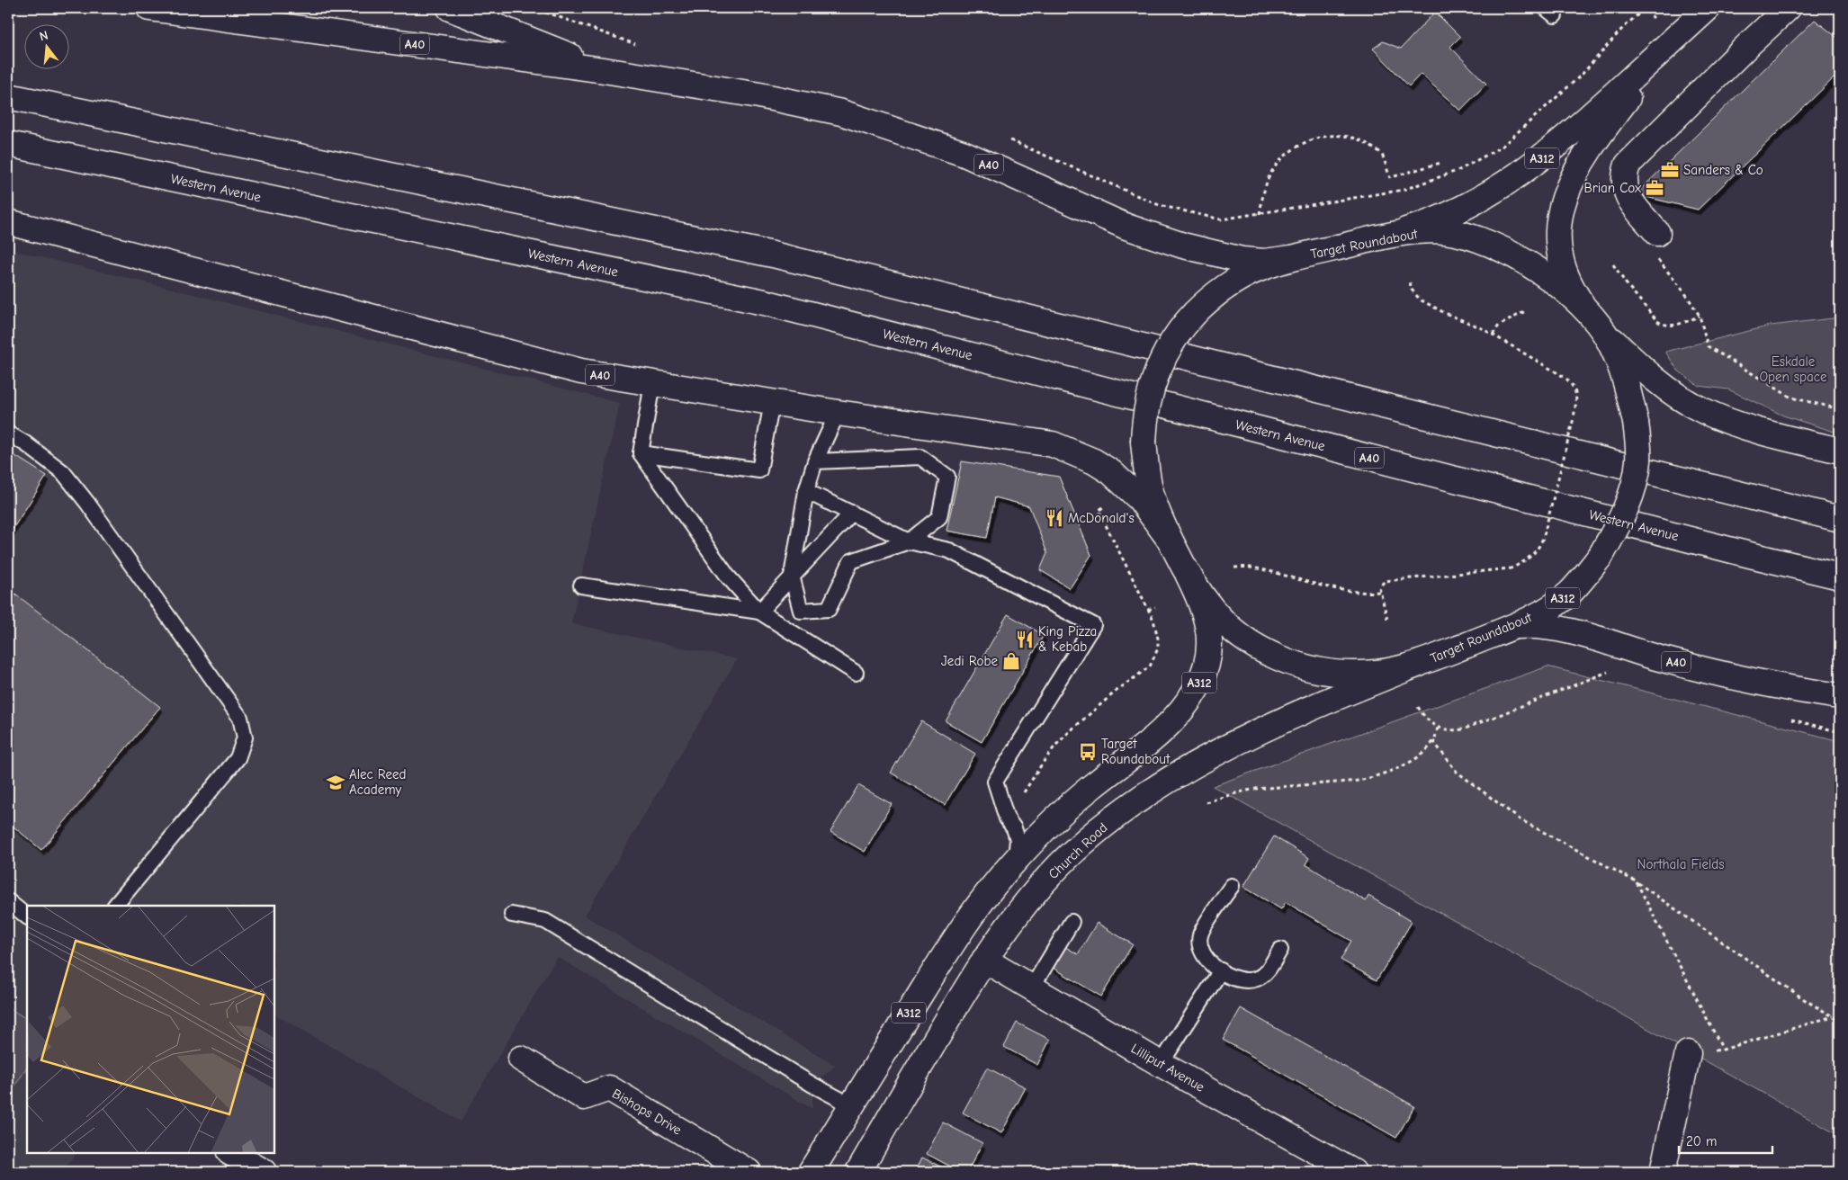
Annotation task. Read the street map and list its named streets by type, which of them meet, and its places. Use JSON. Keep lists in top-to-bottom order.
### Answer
{
  "streets": {
    "main road": [
      "A40",
      "A312",
      "Western Avenue",
      "Target Roundabout",
      "Church Road",
      "Lilliput Avenue",
      "Bishops Drive"
    ]
  },
  "crossings": [
    ["A40", "Target Roundabout"],
    ["A312", "Target Roundabout"],
    ["Target Roundabout", "Church Road"],
    ["Church Road", "Lilliput Avenue"]
  ],
  "parks": ["Eskdale Open space", "Northala Fields"],
  "places": {
    "office": ["Sanders & Co", "Brian Cox"],
    "restaurant": ["McDonald's", "King Pizza & Kebab"],
    "shop": ["Jedi Robe"],
    "bus stop": ["Target Roundabout"],
    "school or university": ["Alec Reed Academy"]
  },
  "scale_bar": "20 m",
  "north": "top"
}
